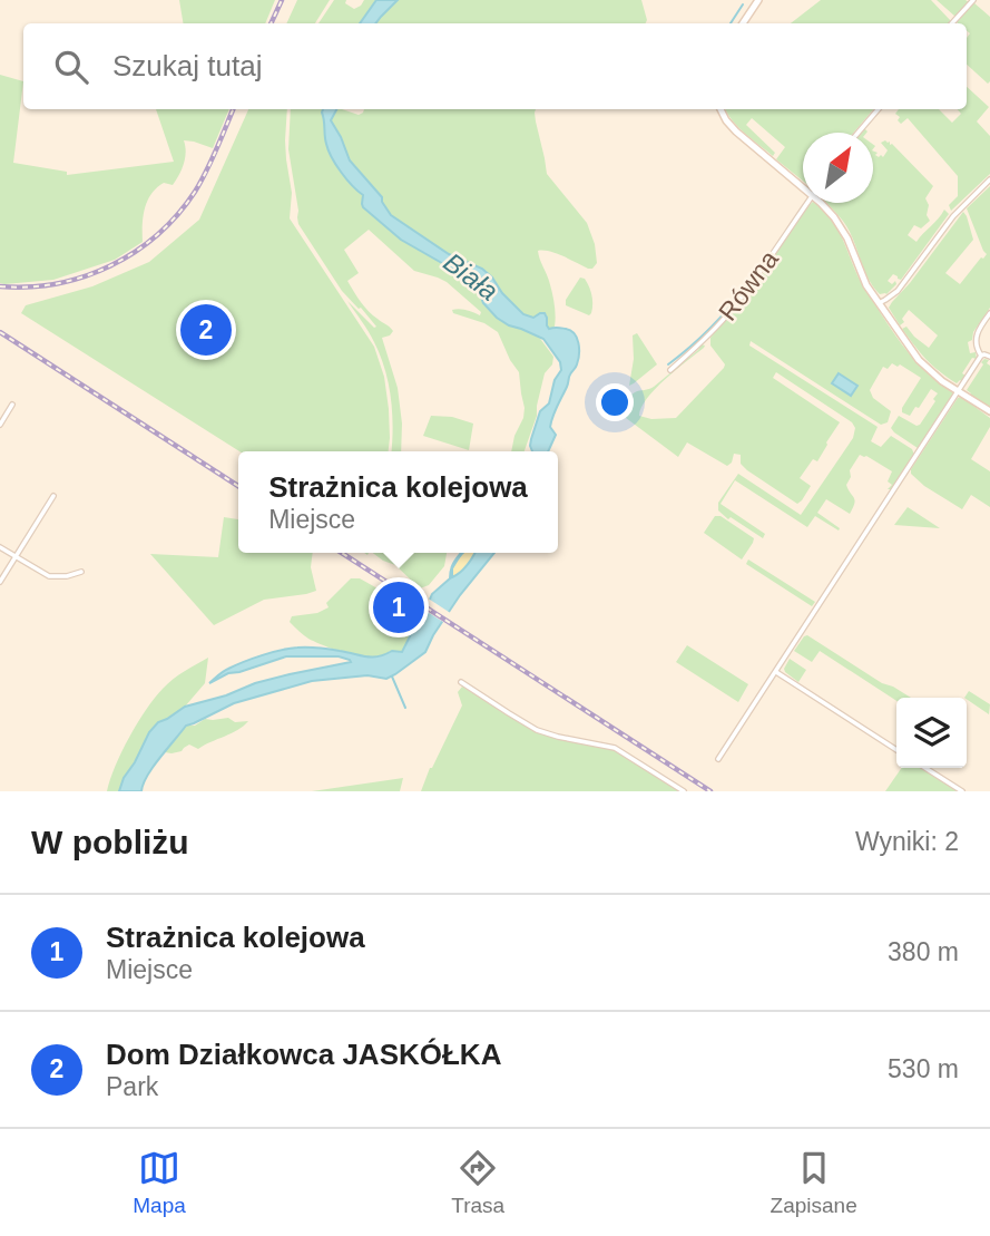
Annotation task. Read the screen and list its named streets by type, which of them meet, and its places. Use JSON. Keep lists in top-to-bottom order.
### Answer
{
  "streets": {
    "street": ["Równa"]
  },
  "water": ["Biała"],
  "north": "top right",
  "page": {
    "search": "Szukaj tutaj",
    "pins": ["2", "1"],
    "popup": ["Strażnica kolejowa", "Miejsce"],
    "heading": ["W pobliżu", "Wyniki: 2"],
    "list": [
      {
        "mark": "1",
        "name": "Strażnica kolejowa",
        "note": "Miejsce",
        "value": "380 m"
      },
      {
        "mark": "2",
        "name": "Dom Działkowca JASKÓŁKA",
        "note": "Park",
        "value": "530 m"
      }
    ],
    "nav": ["Mapa", "Trasa", "Zapisane"]
  }
}
